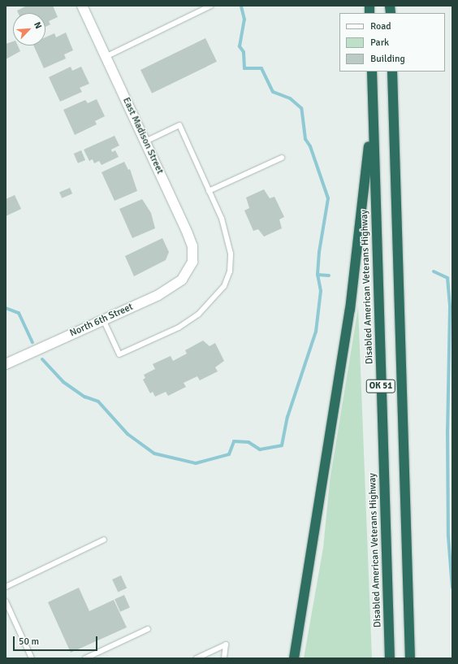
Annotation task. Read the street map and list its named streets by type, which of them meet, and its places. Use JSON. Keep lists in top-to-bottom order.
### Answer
{
  "streets": {
    "highway": ["Disabled American Veterans Highway", "OK 51"],
    "street": ["East Madison Street", "North 6th Street"]
  },
  "crossings": [
    ["East Madison Street", "North 6th Street"]
  ],
  "legend": ["Road", "Park", "Building"],
  "scale_bar": "50 m",
  "north": "top right"
}
